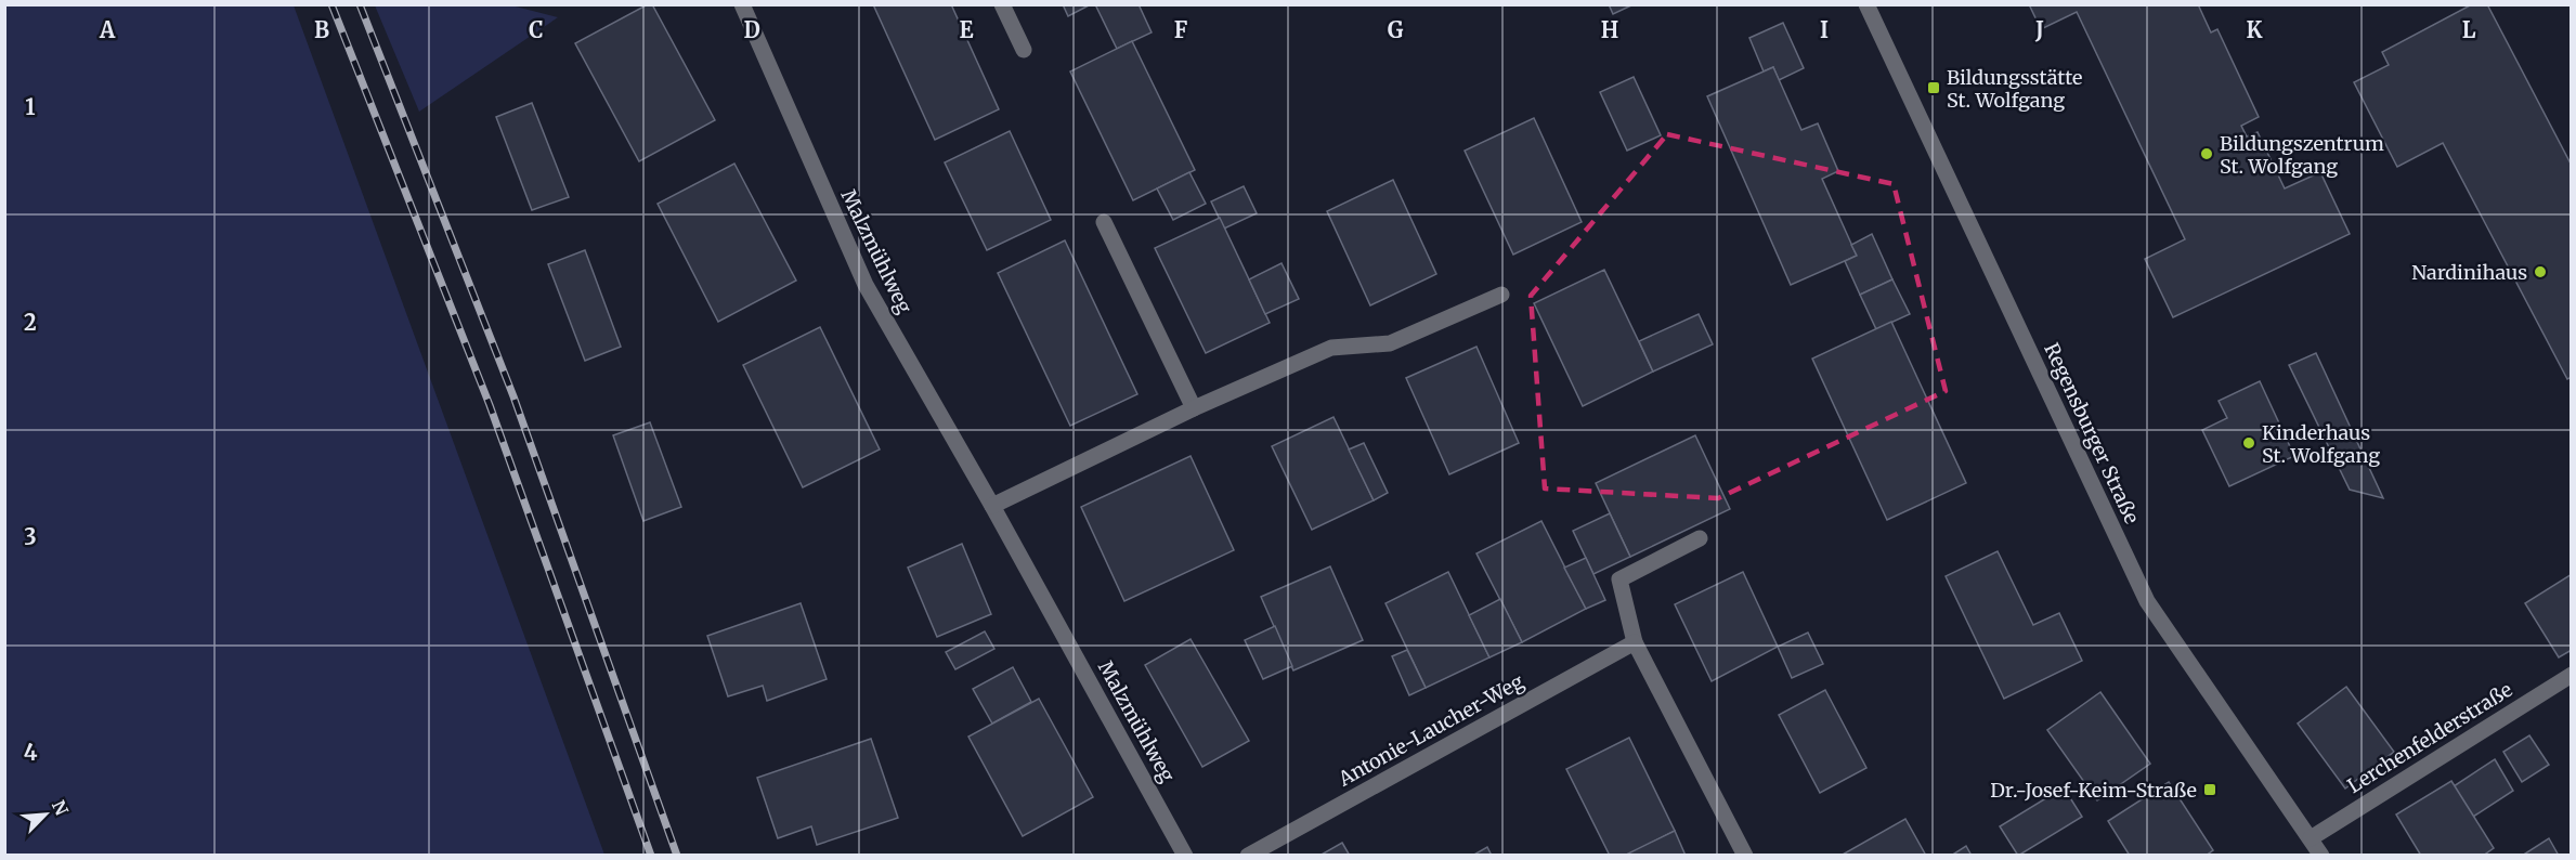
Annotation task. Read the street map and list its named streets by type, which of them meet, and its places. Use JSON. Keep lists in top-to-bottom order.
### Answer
{
  "streets": {
    "street": [
      "Malzmühlweg",
      "Regensburger Straße",
      "Antonie-Laucher-Weg",
      "Lerchenfelderstraße"
    ]
  },
  "crossings": [
    ["Regensburger Straße", "Lerchenfelderstraße"]
  ],
  "places": {
    "transit": ["Bildungsstätte St. Wolfgang", "Dr.-Josef-Keim-Straße"],
    "other": ["Bildungszentrum St. Wolfgang", "Nardinihaus", "Kinderhaus St. Wolfgang"]
  },
  "north": "top right",
  "grid": {
    "columns": [
      "A",
      "B",
      "C",
      "D",
      "E",
      "F",
      "G",
      "H",
      "I",
      "J",
      "K",
      "L"
    ],
    "rows": [
      "1",
      "2",
      "3",
      "4"
    ]
  }
}
